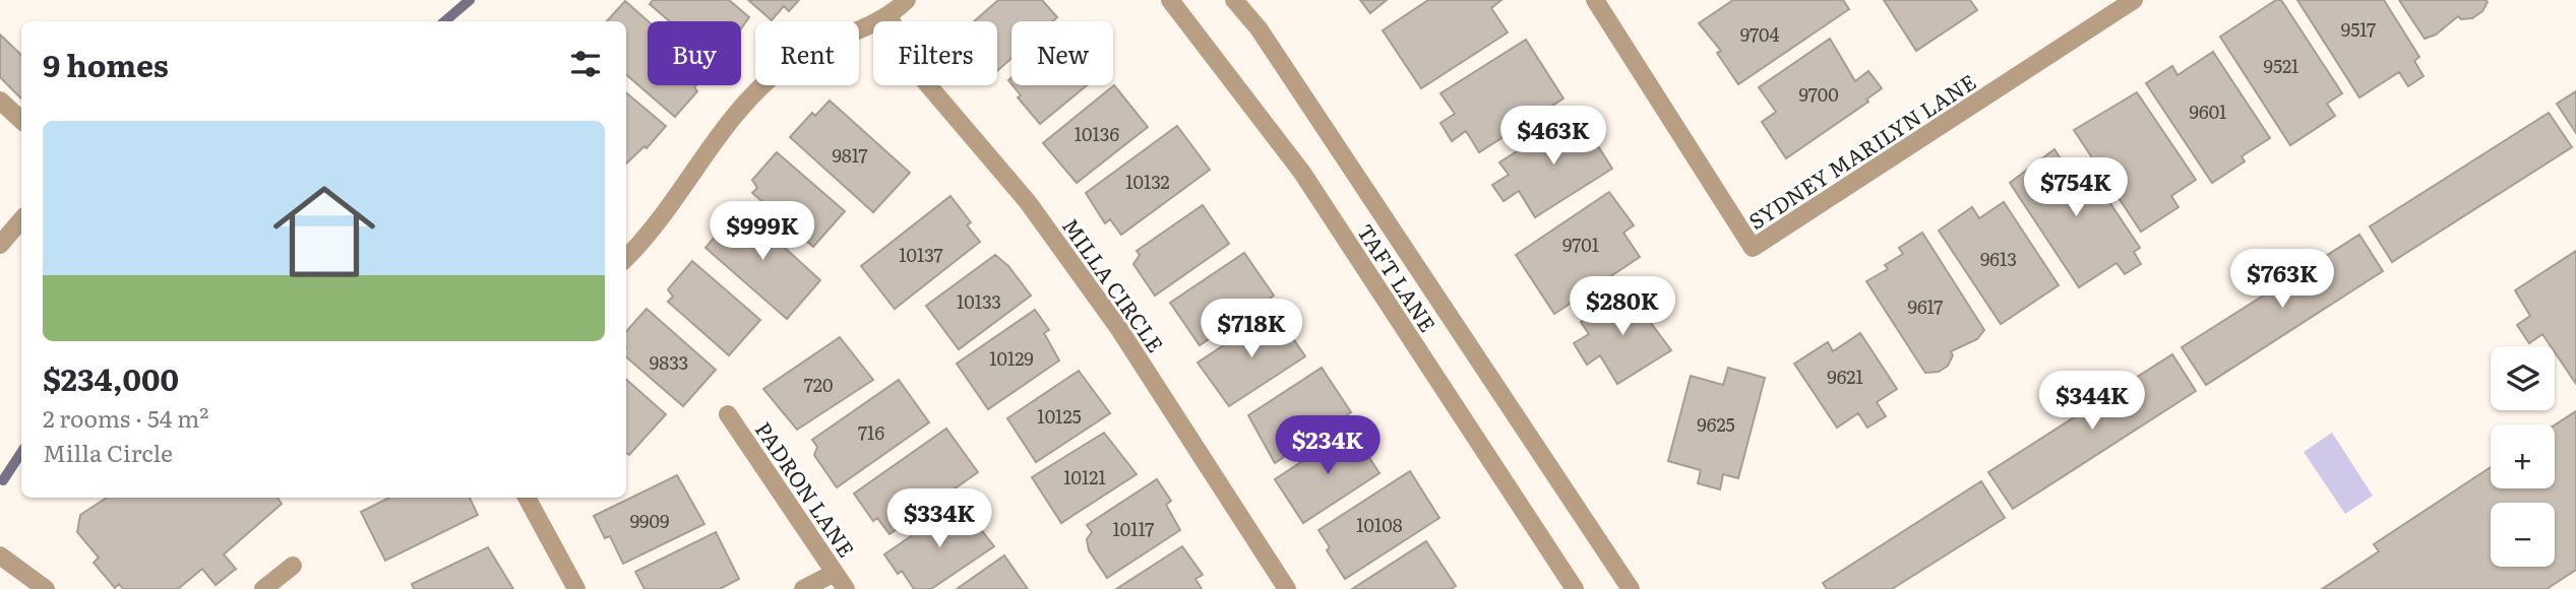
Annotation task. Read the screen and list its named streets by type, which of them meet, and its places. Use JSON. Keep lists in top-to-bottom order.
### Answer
{
  "streets": {
    "street": [
      "SYDNEY MARILYN LANE",
      "TAFT LANE",
      "MILLA CIRCLE",
      "PADRON LANE"
    ]
  },
  "house_numbers": [
    "9517",
    "9704",
    "9521",
    "9700",
    "9601",
    "10136",
    "9817",
    "10132",
    "9701",
    "10137",
    "9613",
    "10133",
    "9617",
    "10129",
    "9833",
    "9621",
    "720",
    "10125",
    "9625",
    "716",
    "10121",
    "9909",
    "10108",
    "10117"
  ],
  "page": {
    "chip": [
      "Buy",
      "Rent",
      "Filters",
      "New"
    ],
    "heading": "9 homes",
    "price": [
      "$463K",
      "$754K",
      "$999K",
      "$763K",
      "$280K",
      "$718K",
      "$344K",
      "$234K",
      "$334K"
    ],
    "list": [
      {
        "name": "$234,000",
        "note": "2 rooms · 54 m² · Milla Circle"
      }
    ],
    "map_buttons": ["+", "−"]
  }
}
